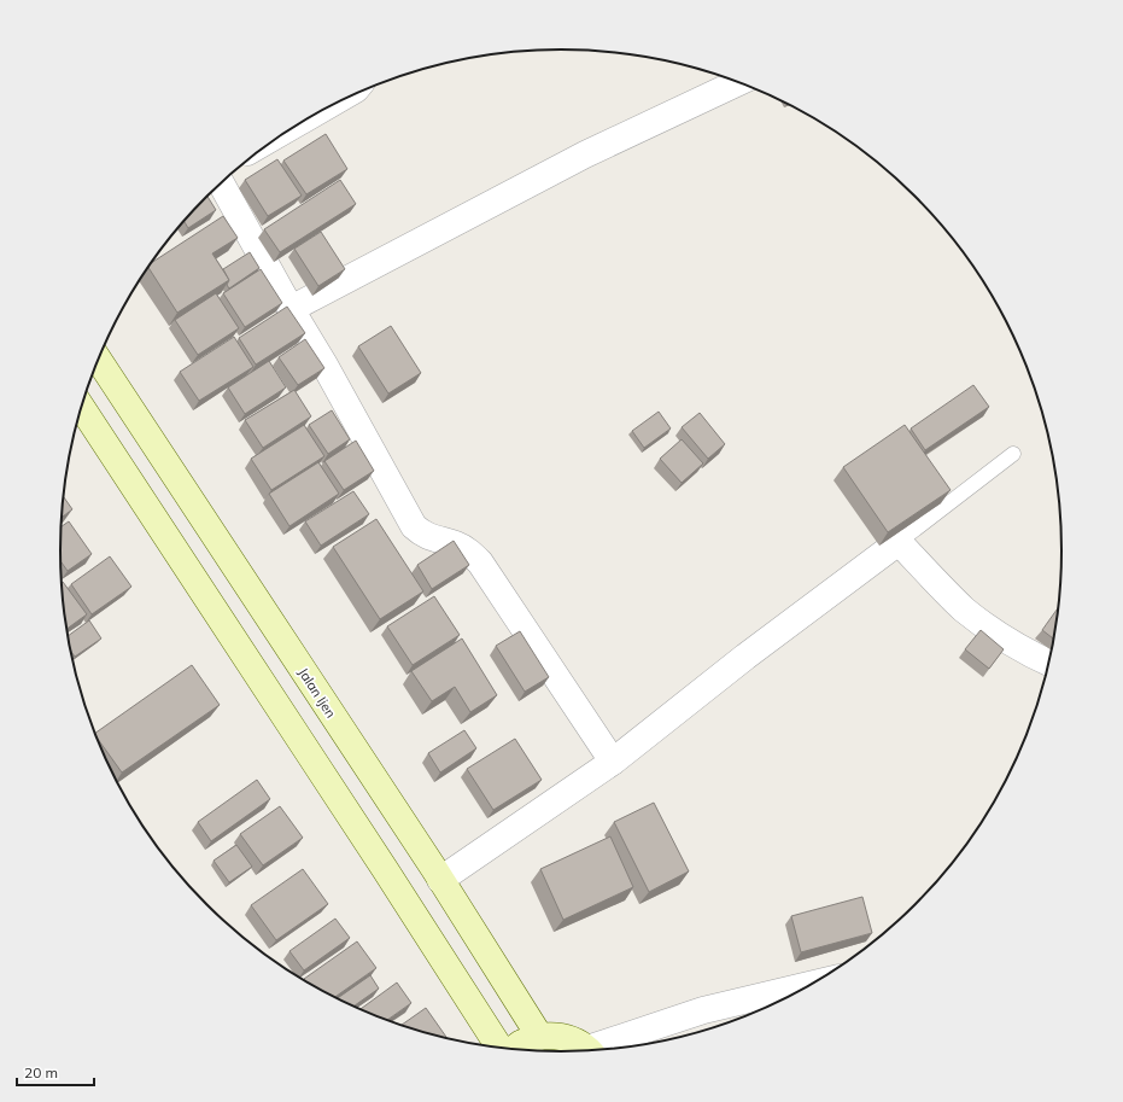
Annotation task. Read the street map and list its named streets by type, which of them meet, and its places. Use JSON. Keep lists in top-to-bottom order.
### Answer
{
  "streets": {
    "street": ["Jalan Ijen"]
  },
  "scale_bar": "20 m"
}
